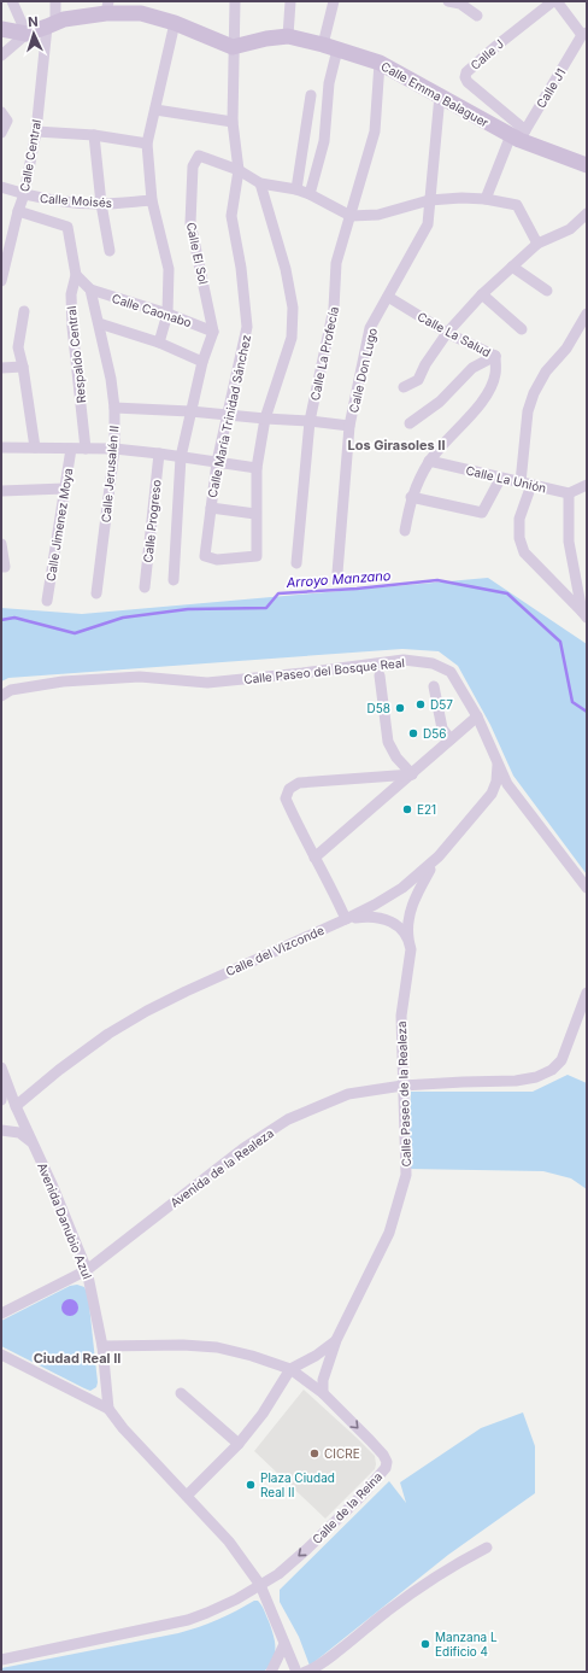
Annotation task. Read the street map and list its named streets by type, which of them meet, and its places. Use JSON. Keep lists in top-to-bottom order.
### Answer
{
  "streets": {
    "street": [
      "Calle J",
      "Calle J1",
      "Calle Emma Balaguer",
      "Calle Central",
      "Calle Moisés",
      "Calle El Sol",
      "Calle Caonabo",
      "Calle La Salud",
      "Calle La Profecía",
      "Respaldo Central",
      "Calle Don Lugo",
      "Calle María Trinidad Sánchez",
      "Calle Jerusalén II",
      "Calle La Unión",
      "Calle Progreso",
      "Calle Jimenez Moya",
      "Calle Paseo del Bosque Real",
      "Calle del Vizconde",
      "Calle Paseo de la Realeza",
      "Avenida de la Realeza",
      "Avenida Danubio Azul",
      "Calle de la Reina"
    ]
  },
  "crossings": [
    ["Calle J", "Calle J1"],
    ["Calle J", "Calle Emma Balaguer"],
    ["Calle J1", "Calle Emma Balaguer"],
    ["Calle Emma Balaguer", "Calle La Profecía"],
    ["Calle Emma Balaguer", "Calle Don Lugo"],
    ["Calle Emma Balaguer", "Calle María Trinidad Sánchez"],
    ["Calle Central", "Calle Moisés"],
    ["Calle Central", "Respaldo Central"],
    ["Calle El Sol", "Calle Caonabo"],
    ["Calle El Sol", "Calle La Profecía"],
    ["Calle El Sol", "Calle María Trinidad Sánchez"],
    ["Calle Caonabo", "Calle Jerusalén II"],
    ["Calle La Salud", "Calle Don Lugo"],
    ["Calle La Salud", "Calle La Unión"],
    ["Calle Paseo del Bosque Real", "Calle del Vizconde"],
    ["Calle del Vizconde", "Calle Paseo de la Realeza"],
    ["Calle del Vizconde", "Avenida Danubio Azul"],
    ["Calle Paseo de la Realeza", "Avenida de la Realeza"],
    ["Calle Paseo de la Realeza", "Calle de la Reina"],
    ["Avenida de la Realeza", "Avenida Danubio Azul"],
    ["Avenida Danubio Azul", "Calle de la Reina"]
  ],
  "districts": ["Los Girasoles II", "Ciudad Real II"],
  "water": ["Arroyo Manzano"],
  "places": [
    "D57",
    "D58",
    "D56",
    "E21",
    "CICRE",
    "Plaza Ciudad Real II",
    "Manzana L Edificio 4"
  ],
  "north": "top"
}
